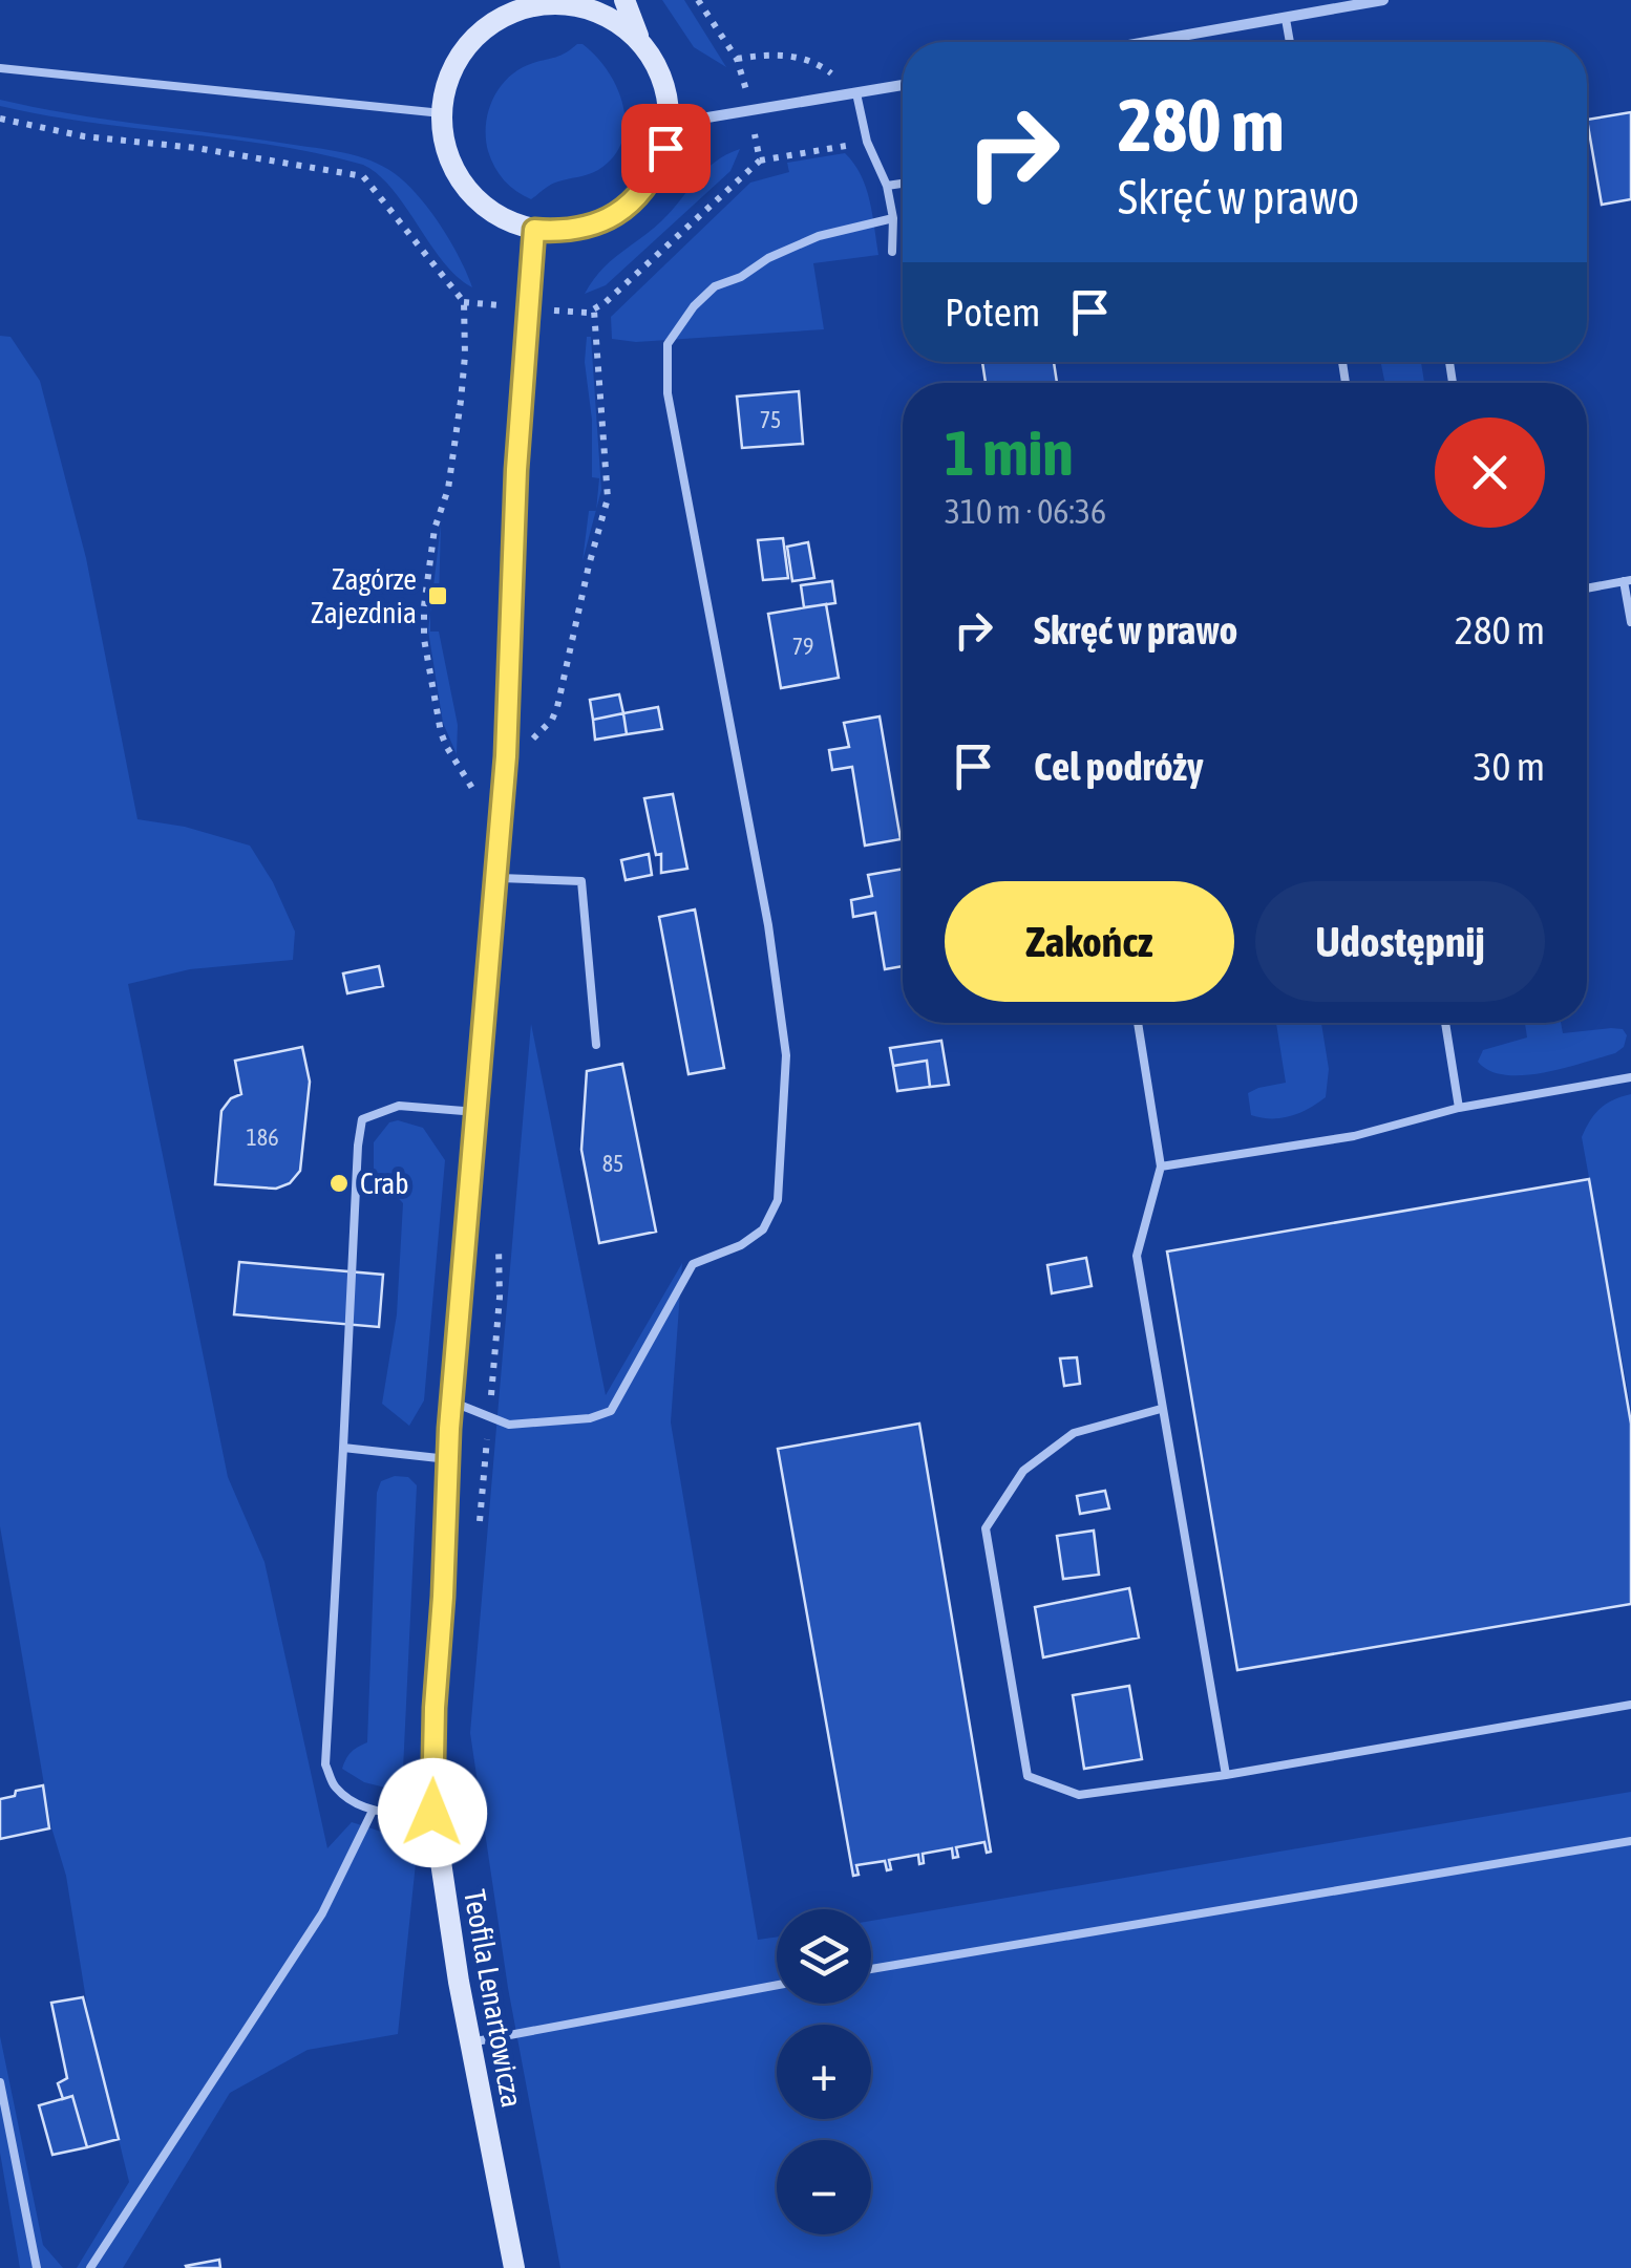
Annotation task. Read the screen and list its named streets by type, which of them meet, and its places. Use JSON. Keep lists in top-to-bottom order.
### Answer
{
  "streets": {
    "street": ["Teofila Lenartowicza"]
  },
  "places": {
    "transit": ["Zagórze Zajezdnia"],
    "other": ["Crab"]
  },
  "house_numbers": [
    "75",
    "79",
    "186",
    "85"
  ],
  "page": {
    "turn": ["280 m", "Skręć w prawo"],
    "then": "Potem",
    "heading": ["1 min", "310 m · 06:36"],
    "list": [
      {
        "name": "Skręć w prawo",
        "value": "280 m"
      },
      {
        "name": "Cel podróży",
        "value": "30 m"
      }
    ],
    "buttons": ["Zakończ", "Udostępnij"],
    "map_buttons": ["+", "−"]
  }
}
